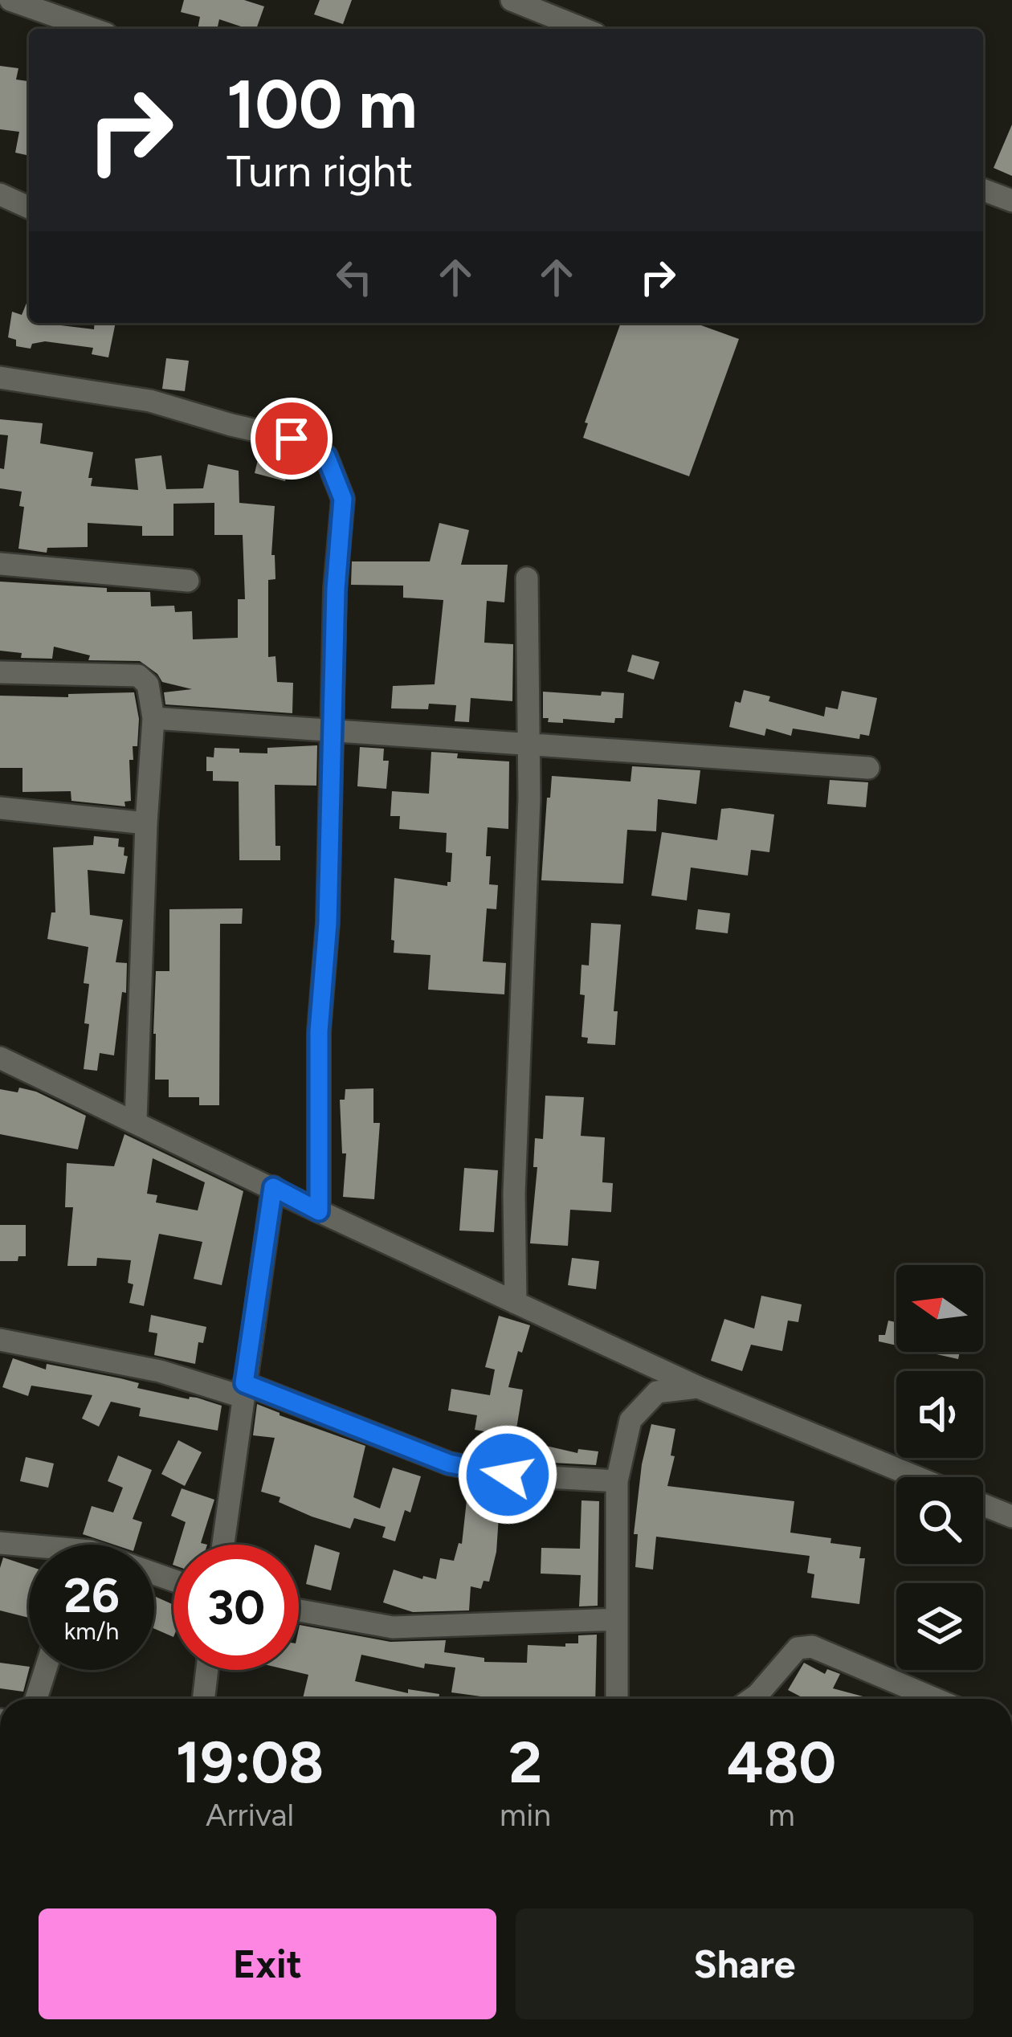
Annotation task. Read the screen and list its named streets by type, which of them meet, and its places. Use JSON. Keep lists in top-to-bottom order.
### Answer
{
  "north": "left",
  "page": {
    "turn": ["100 m", "Turn right"],
    "speed": "26 km/h",
    "limit": "30",
    "eta": [
      "19:08",
      "Arrival",
      "2",
      "min",
      "480",
      "m"
    ],
    "buttons": ["Exit", "Share"]
  }
}
